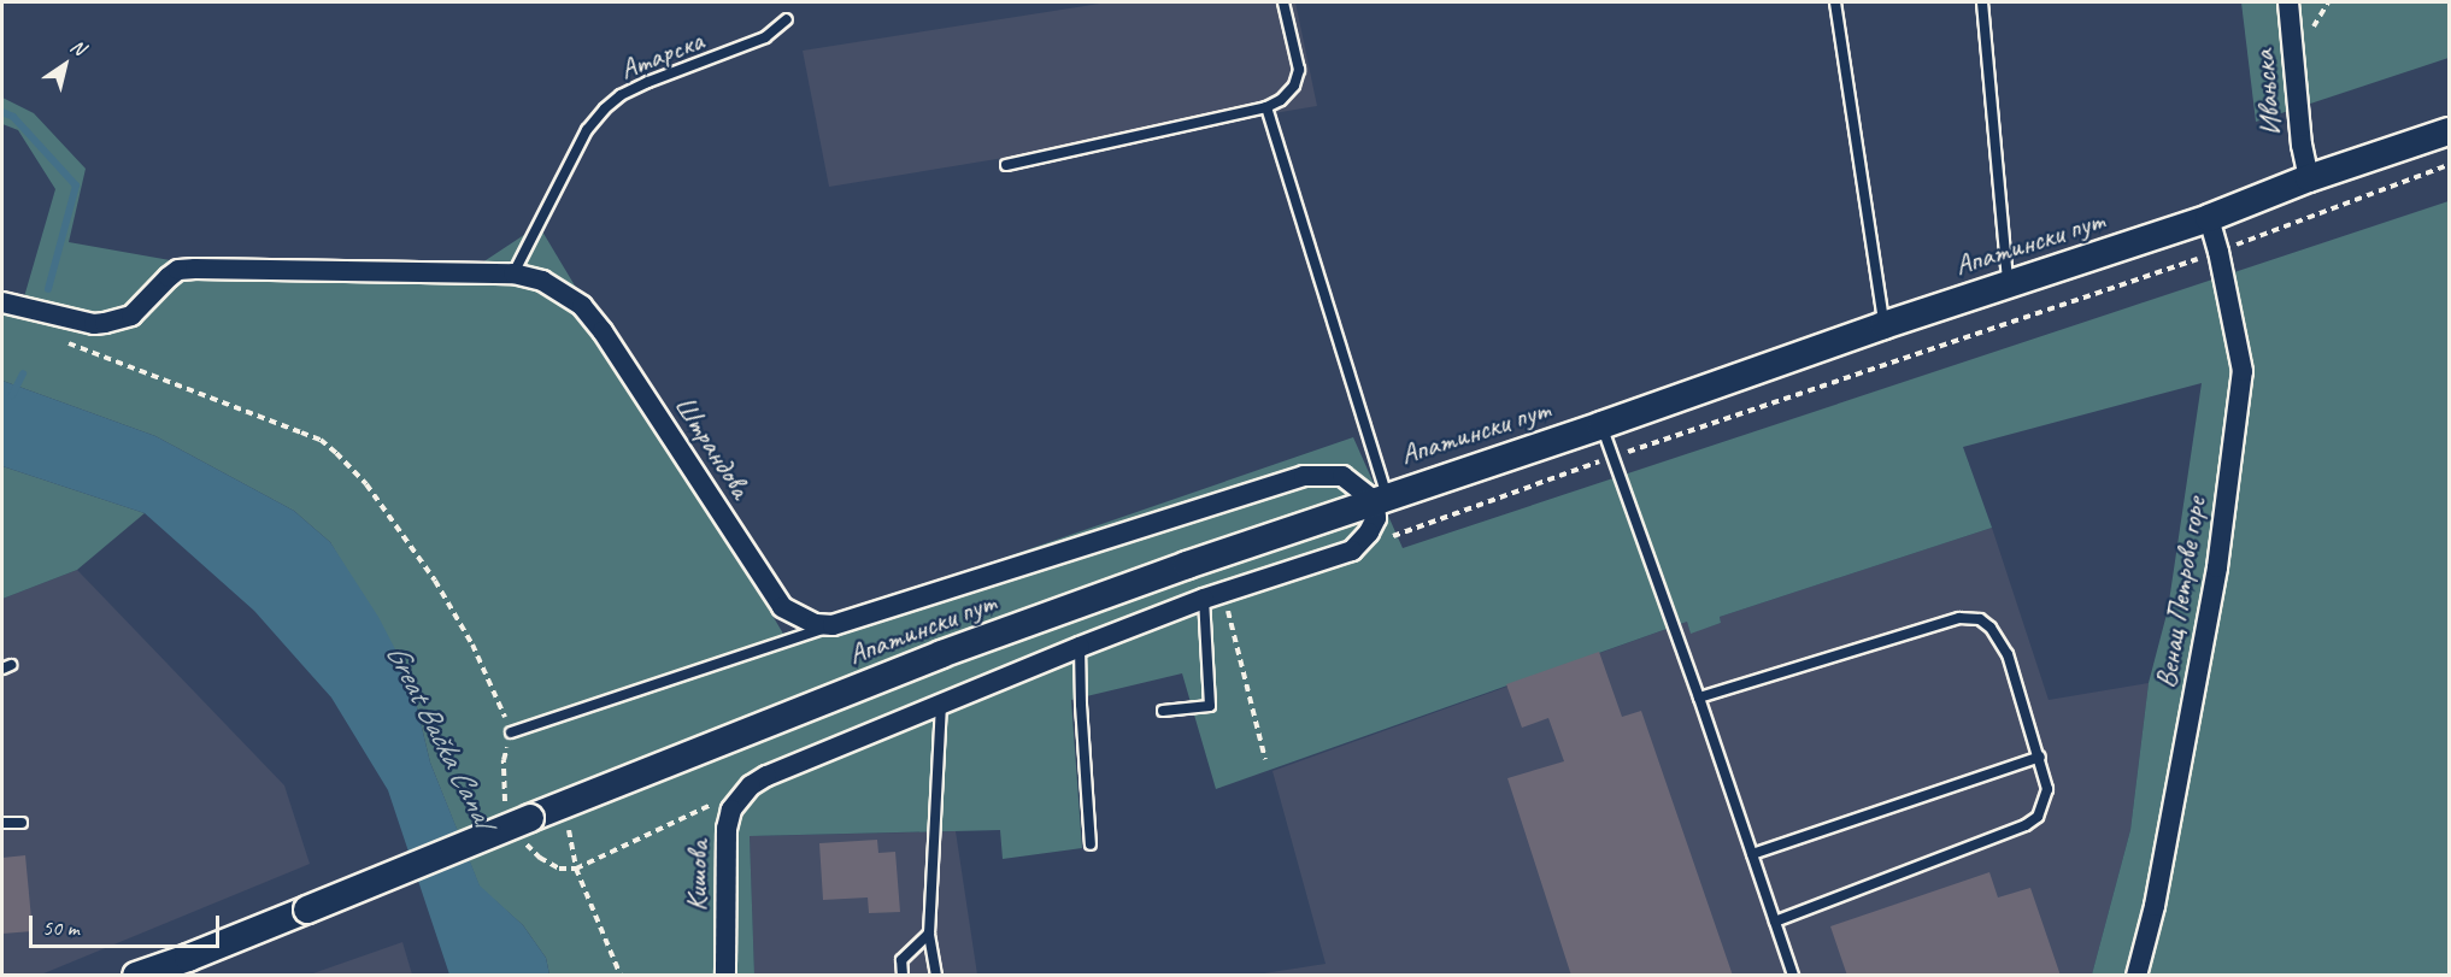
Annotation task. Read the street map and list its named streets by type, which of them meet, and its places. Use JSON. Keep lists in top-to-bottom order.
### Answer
{
  "streets": {
    "main road": ["Апатински пут"],
    "street": [
      "Ивањска",
      "Штрандова",
      "Венац Петрове горе",
      "Кишова"
    ],
    "lane": ["Атарска"]
  },
  "crossings": [
    ["Атарска", "Штрандова"],
    ["Ивањска", "Апатински пут"],
    ["Апатински пут", "Венац Петрове горе"]
  ],
  "water": ["Great Bačka Canal"],
  "scale_bar": "50 m",
  "north": "top right"
}
